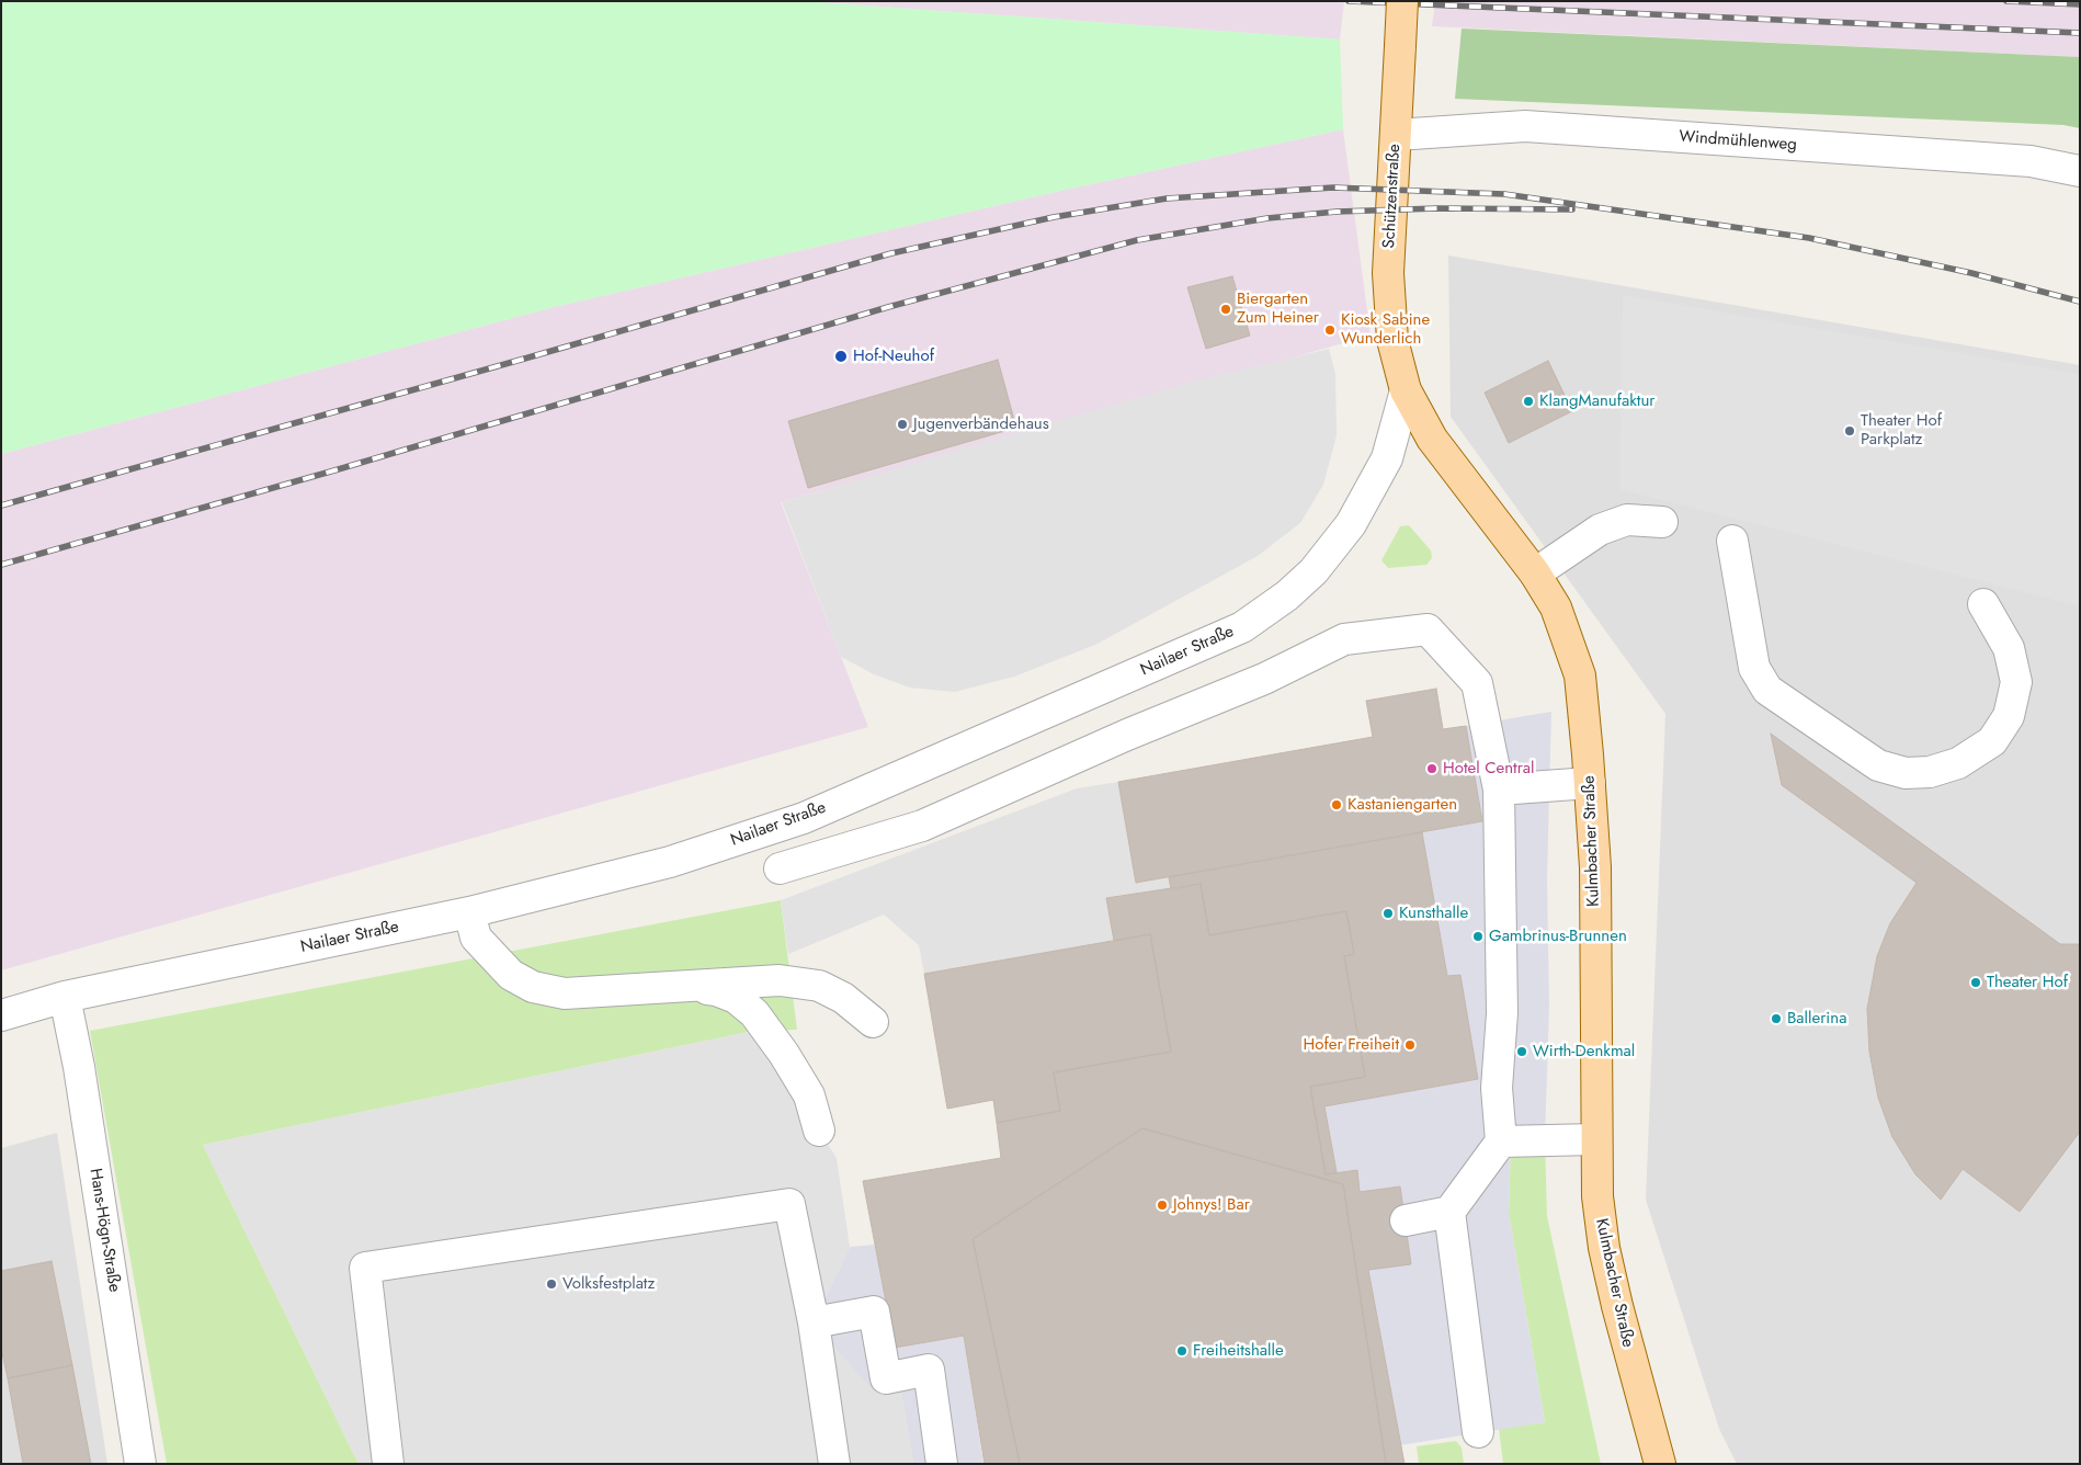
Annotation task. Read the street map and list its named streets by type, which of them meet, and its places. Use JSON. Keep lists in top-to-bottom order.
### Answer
{
  "streets": {
    "main road": ["Schützenstraße", "Kulmbacher Straße"],
    "street": ["Windmühlenweg", "Nailaer Straße", "Hans-Högn-Straße"]
  },
  "crossings": [
    ["Windmühlenweg", "Schützenstraße"],
    ["Schützenstraße", "Nailaer Straße"],
    ["Schützenstraße", "Kulmbacher Straße"],
    ["Nailaer Straße", "Kulmbacher Straße"],
    ["Nailaer Straße", "Hans-Högn-Straße"]
  ],
  "places": [
    "Biergarten Zum Heiner",
    "Kiosk Sabine Wunderlich",
    "Hof-Neuhof",
    "KlangManufaktur",
    "Jugenverbändehaus",
    "Theater Hof Parkplatz",
    "Hotel Central",
    "Kastaniengarten",
    "Kunsthalle",
    "Gambrinus-Brunnen",
    "Theater Hof",
    "Ballerina",
    "Hofer Freiheit",
    "Wirth-Denkmal",
    "Johnys! Bar",
    "Volksfestplatz",
    "Freiheitshalle"
  ]
}
